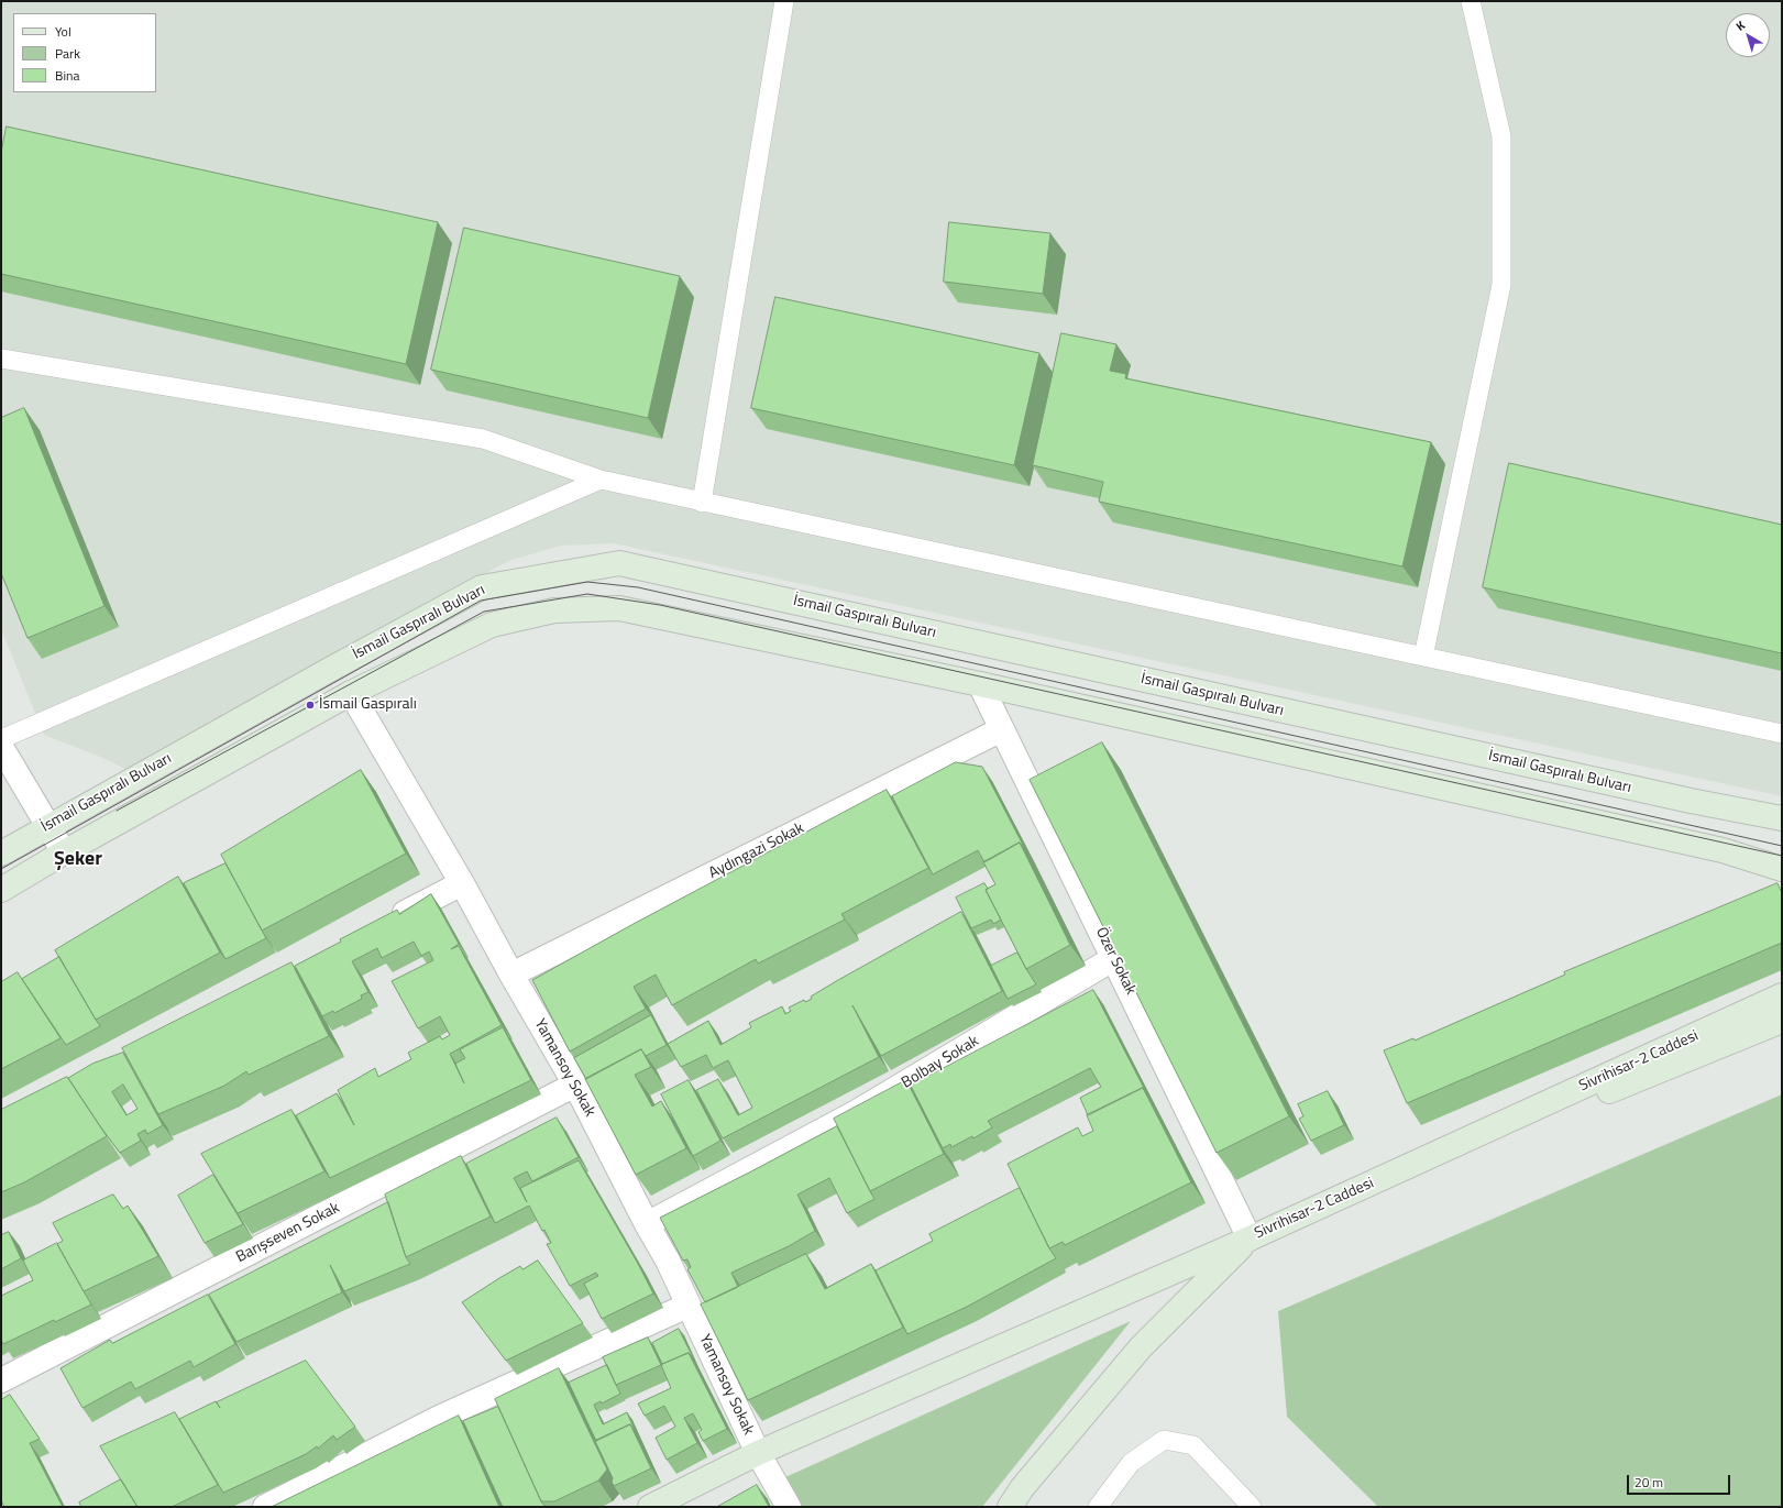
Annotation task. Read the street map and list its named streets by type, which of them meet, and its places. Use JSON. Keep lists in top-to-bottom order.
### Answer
{
  "streets": {
    "main road": ["İsmail Gaspıralı Bulvarı", "Sivrihisar-2 Caddesi"],
    "street": [
      "Aydıngazi Sokak",
      "Özer Sokak",
      "Bolbay Sokak",
      "Yamansoy Sokak",
      "Barışseven Sokak"
    ]
  },
  "crossings": [
    ["Aydıngazi Sokak", "Özer Sokak"],
    ["Aydıngazi Sokak", "Yamansoy Sokak"],
    ["Özer Sokak", "Sivrihisar-2 Caddesi"],
    ["Özer Sokak", "Bolbay Sokak"],
    ["Bolbay Sokak", "Yamansoy Sokak"],
    ["Yamansoy Sokak", "Barışseven Sokak"]
  ],
  "districts": ["Şeker"],
  "places": ["İsmail Gaspıralı"],
  "legend": ["Yol", "Park", "Bina"],
  "scale_bar": "20 m",
  "north": "top left"
}
